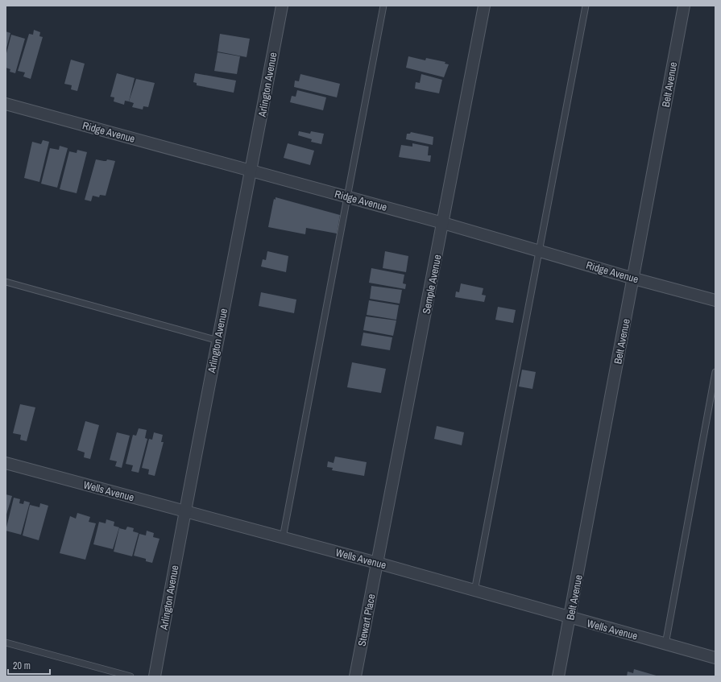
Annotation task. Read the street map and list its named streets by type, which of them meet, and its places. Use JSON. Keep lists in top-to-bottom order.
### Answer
{
  "streets": {
    "street": [
      "Arlington Avenue",
      "Belt Avenue",
      "Ridge Avenue",
      "Semple Avenue",
      "Wells Avenue",
      "Stewart Place"
    ]
  },
  "crossings": [
    ["Arlington Avenue", "Ridge Avenue"],
    ["Arlington Avenue", "Wells Avenue"],
    ["Belt Avenue", "Ridge Avenue"],
    ["Belt Avenue", "Wells Avenue"],
    ["Ridge Avenue", "Semple Avenue"],
    ["Semple Avenue", "Wells Avenue"],
    ["Semple Avenue", "Stewart Place"],
    ["Wells Avenue", "Stewart Place"]
  ],
  "scale_bar": "20 m"
}
